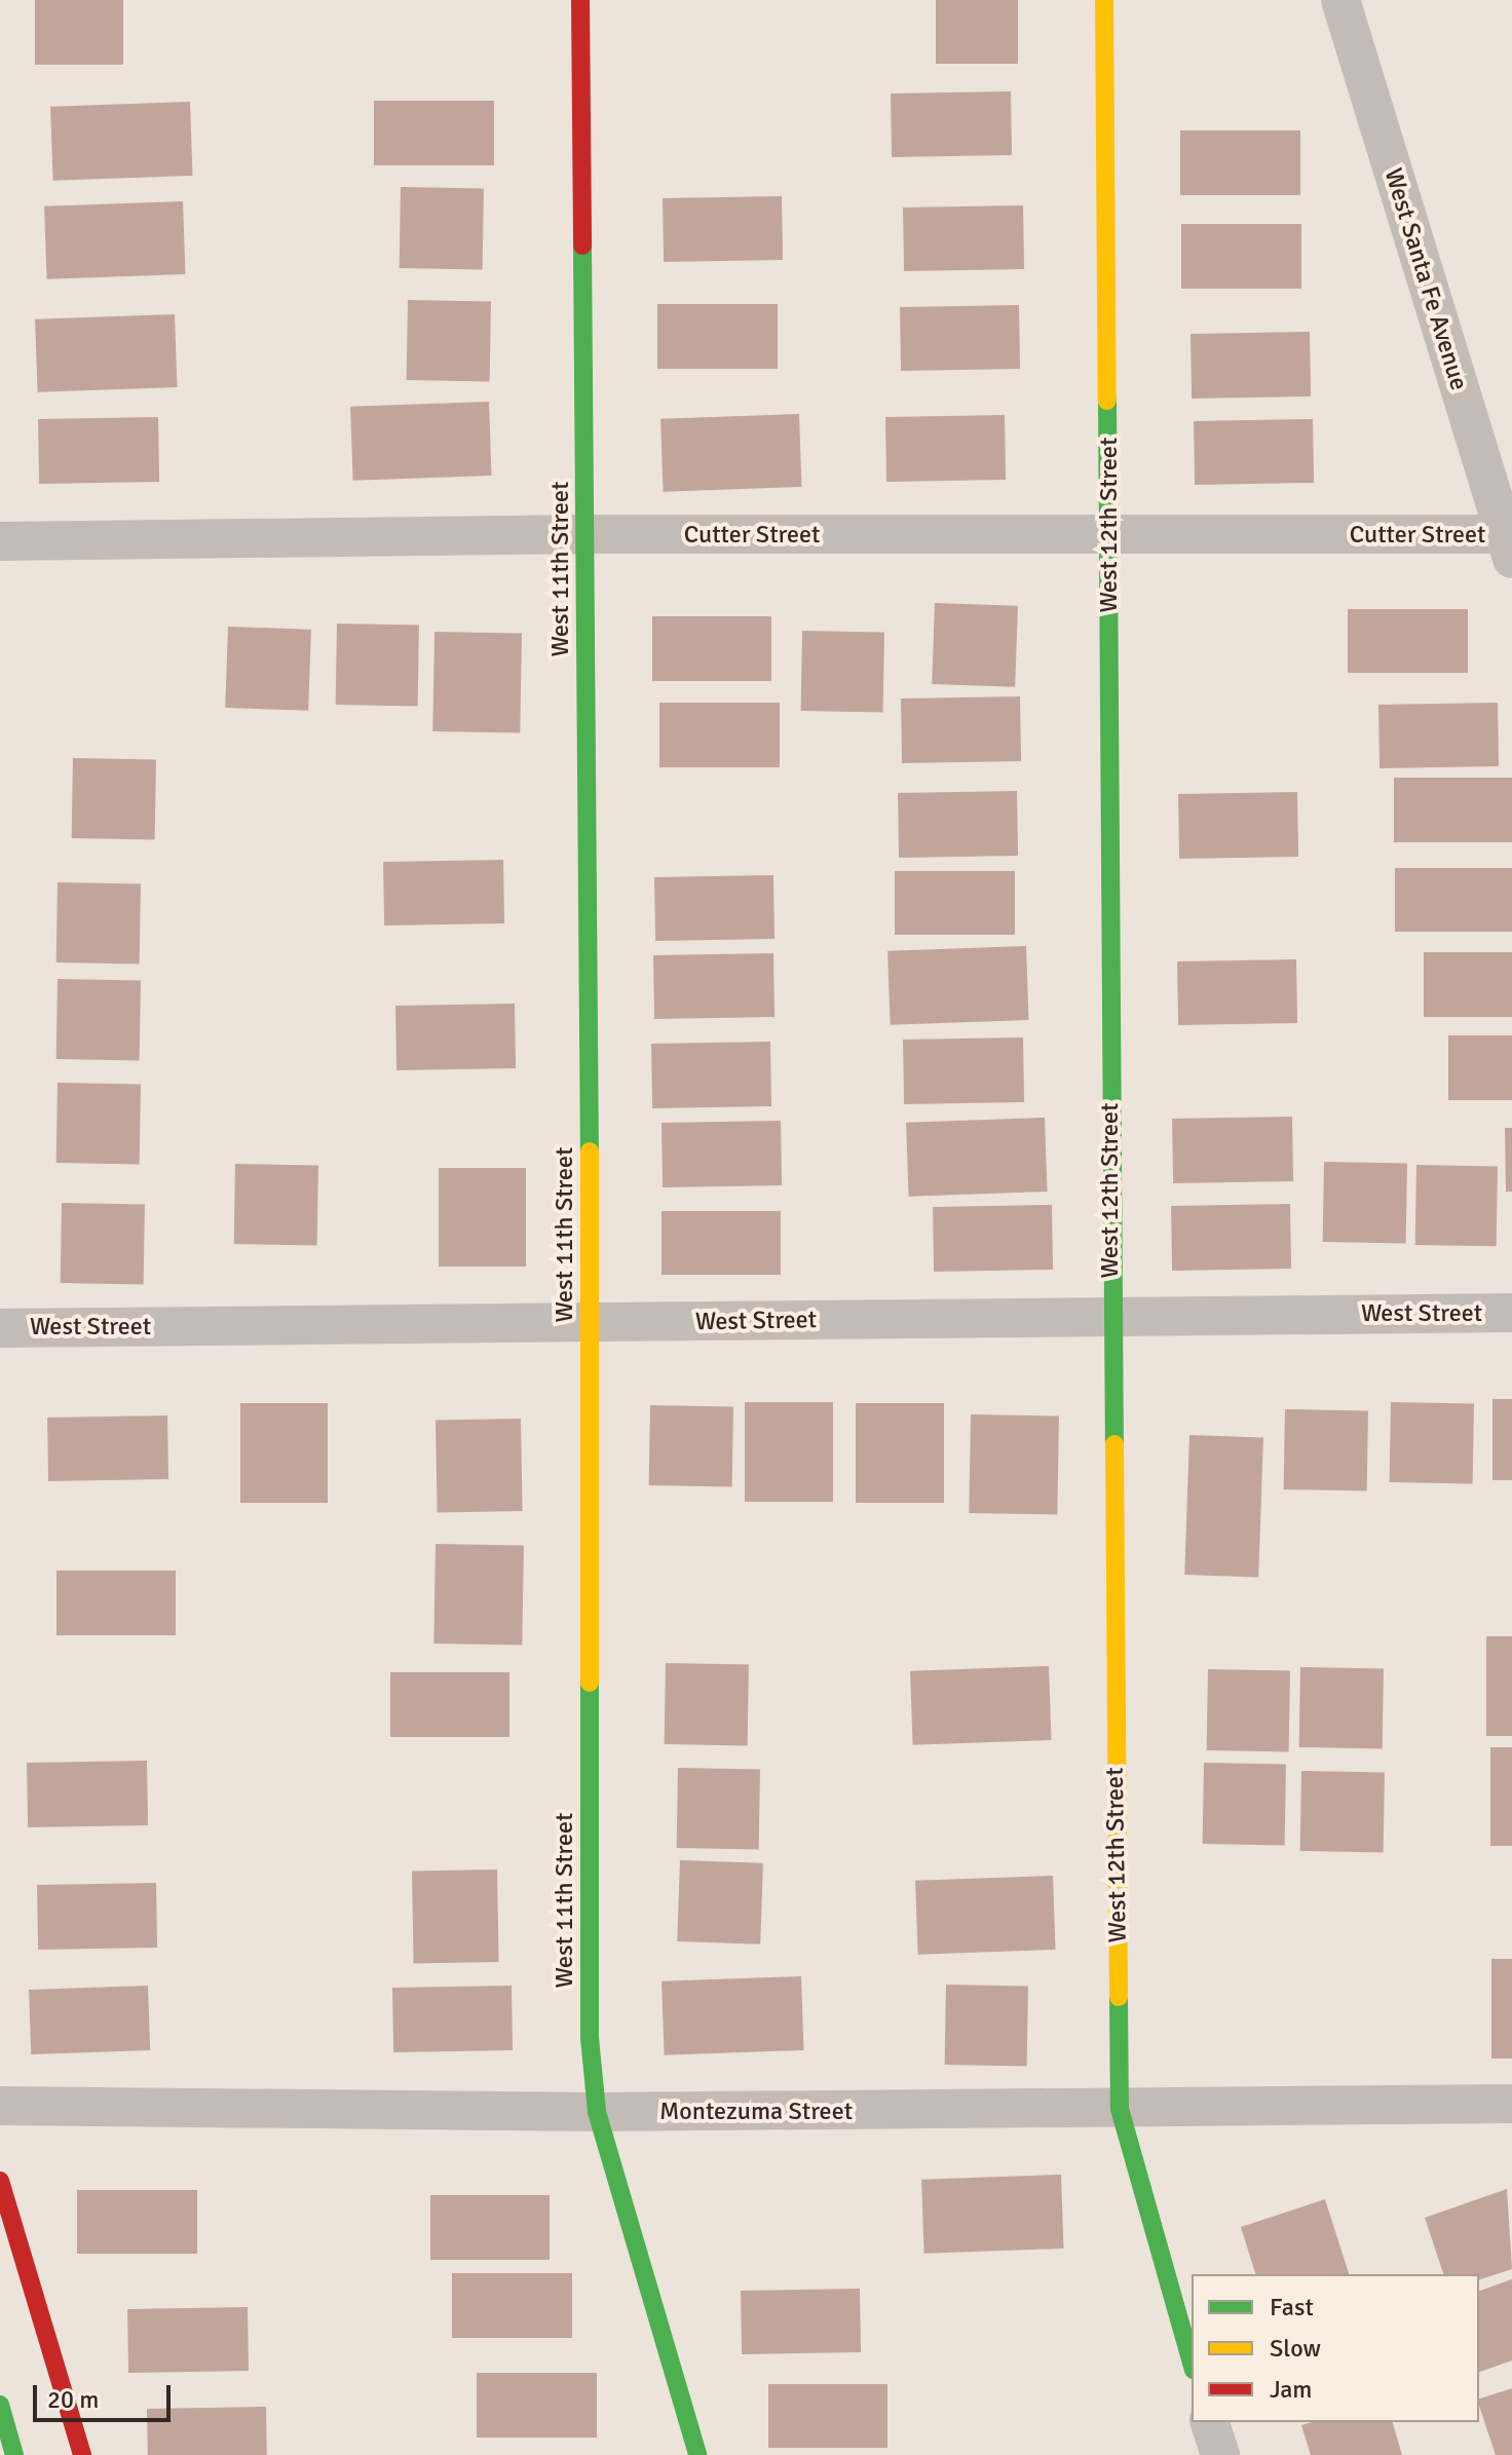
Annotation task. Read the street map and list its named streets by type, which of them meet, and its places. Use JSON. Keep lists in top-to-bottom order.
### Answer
{
  "streets": {
    "street": [
      "West Santa Fe Avenue",
      "West 12th Street",
      "Cutter Street",
      "West 11th Street",
      "West Street",
      "Montezuma Street"
    ]
  },
  "crossings": [
    ["West Santa Fe Avenue", "Cutter Street"],
    ["West 12th Street", "Cutter Street"],
    ["West 12th Street", "West Street"],
    ["West 12th Street", "Montezuma Street"],
    ["Cutter Street", "West 11th Street"],
    ["West 11th Street", "West Street"],
    ["West 11th Street", "Montezuma Street"]
  ],
  "legend": ["Fast", "Slow", "Jam"],
  "scale_bar": "20 m"
}
